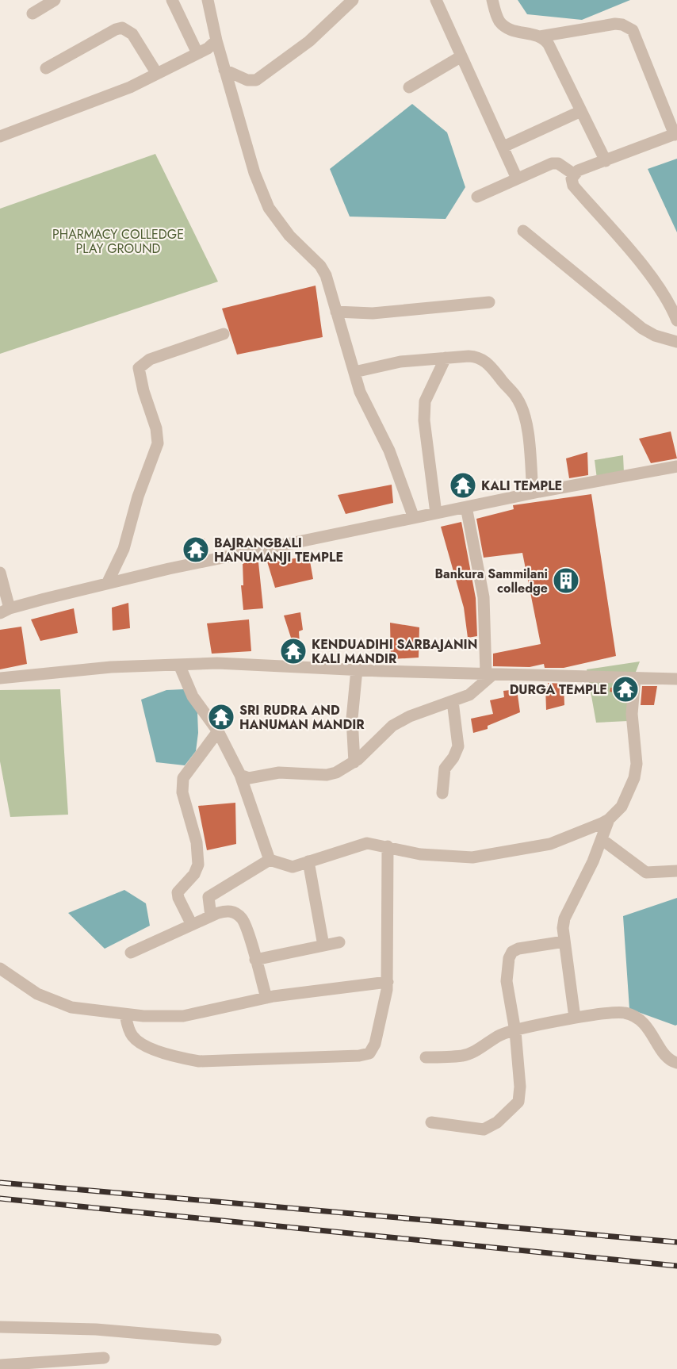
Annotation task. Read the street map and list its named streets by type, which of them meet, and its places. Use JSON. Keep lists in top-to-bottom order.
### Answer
{
  "parks": ["PHARMACY COLLEDGE PLAY GROUND"],
  "places": {
    "temple": [
      "KALI TEMPLE",
      "BAJRANGBALI HANUMANJI TEMPLE",
      "KENDUADIHI SARBAJANIN KALI MANDIR",
      "DURGA TEMPLE",
      "SRI RUDRA AND HANUMAN MANDIR"
    ],
    "building": ["Bankura Sammilani colledge"]
  }
}
